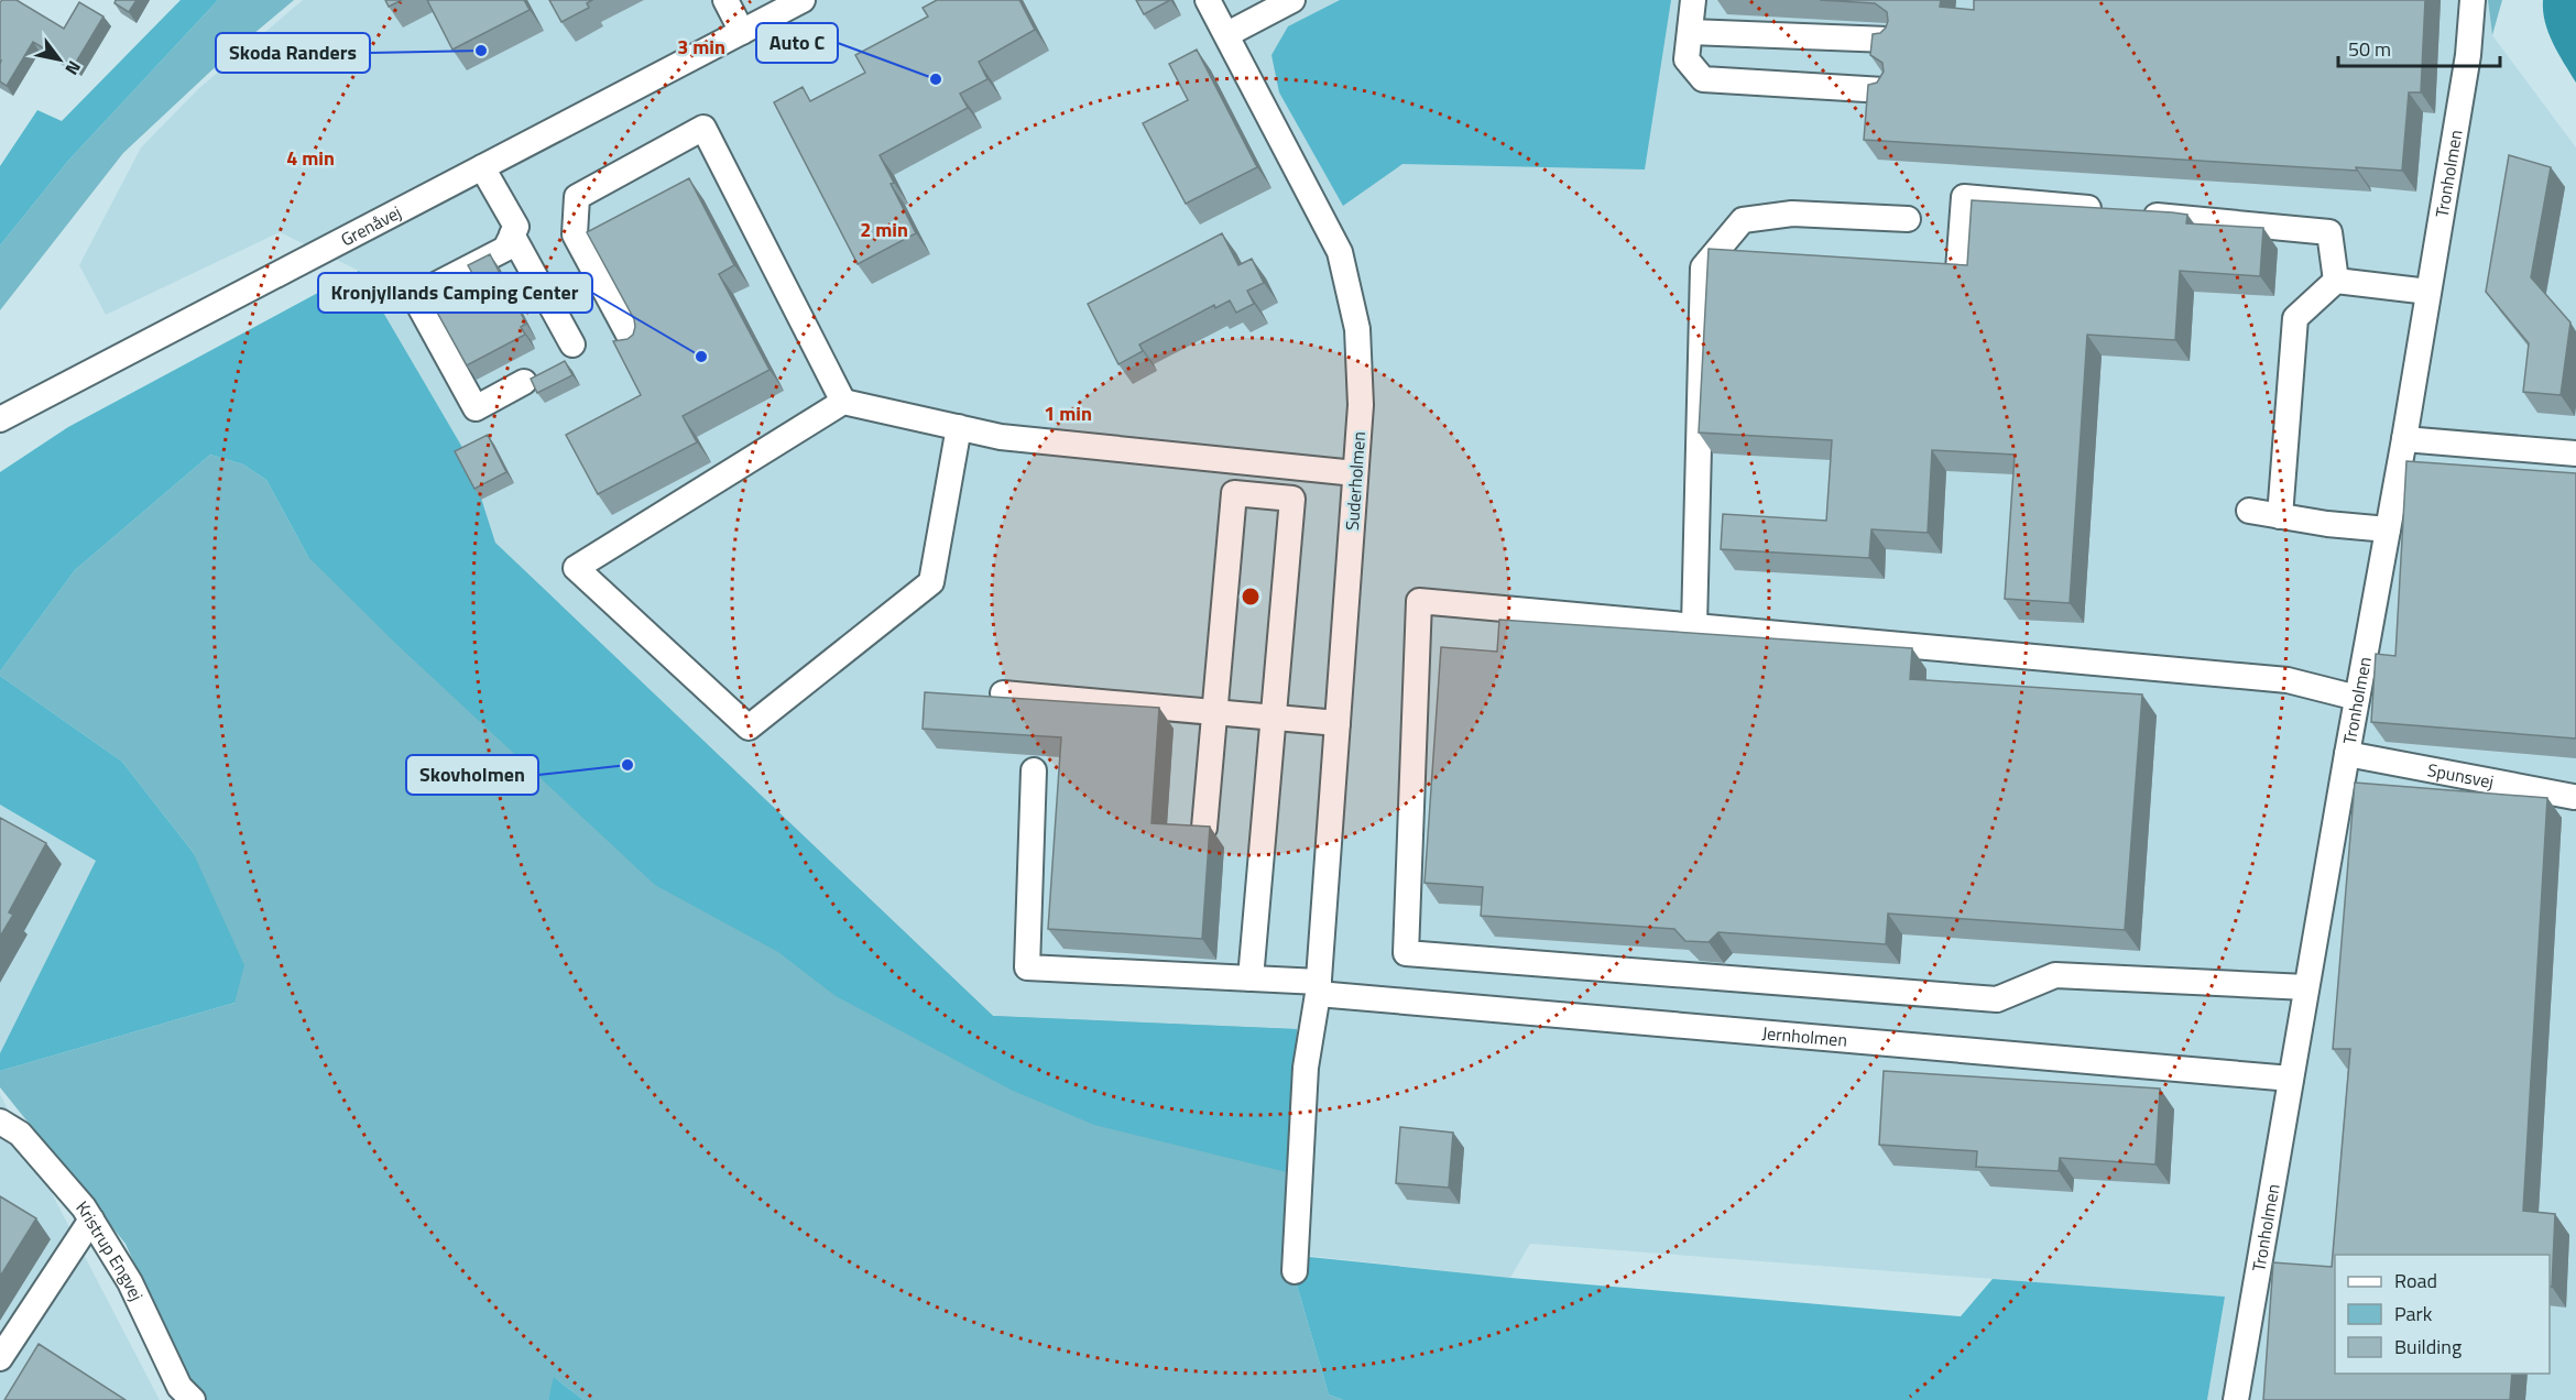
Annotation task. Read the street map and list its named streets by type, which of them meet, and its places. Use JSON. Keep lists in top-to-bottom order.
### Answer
{
  "streets": {
    "street": [
      "Tronholmen",
      "Grenåvej",
      "Suderholmen",
      "Spunsvej",
      "Jernholmen",
      "Kristrup Engvej"
    ]
  },
  "crossings": [
    ["Tronholmen", "Spunsvej"],
    ["Tronholmen", "Jernholmen"],
    ["Suderholmen", "Jernholmen"]
  ],
  "places": [
    "Skoda Randers",
    "Auto C",
    "Kronjyllands Camping Center",
    "Skovholmen"
  ],
  "legend": ["Road", "Park", "Building"],
  "scale_bar": "50 m",
  "north": "bottom right",
  "rings": [
    "3 min",
    "4 min",
    "2 min",
    "1 min"
  ]
}
